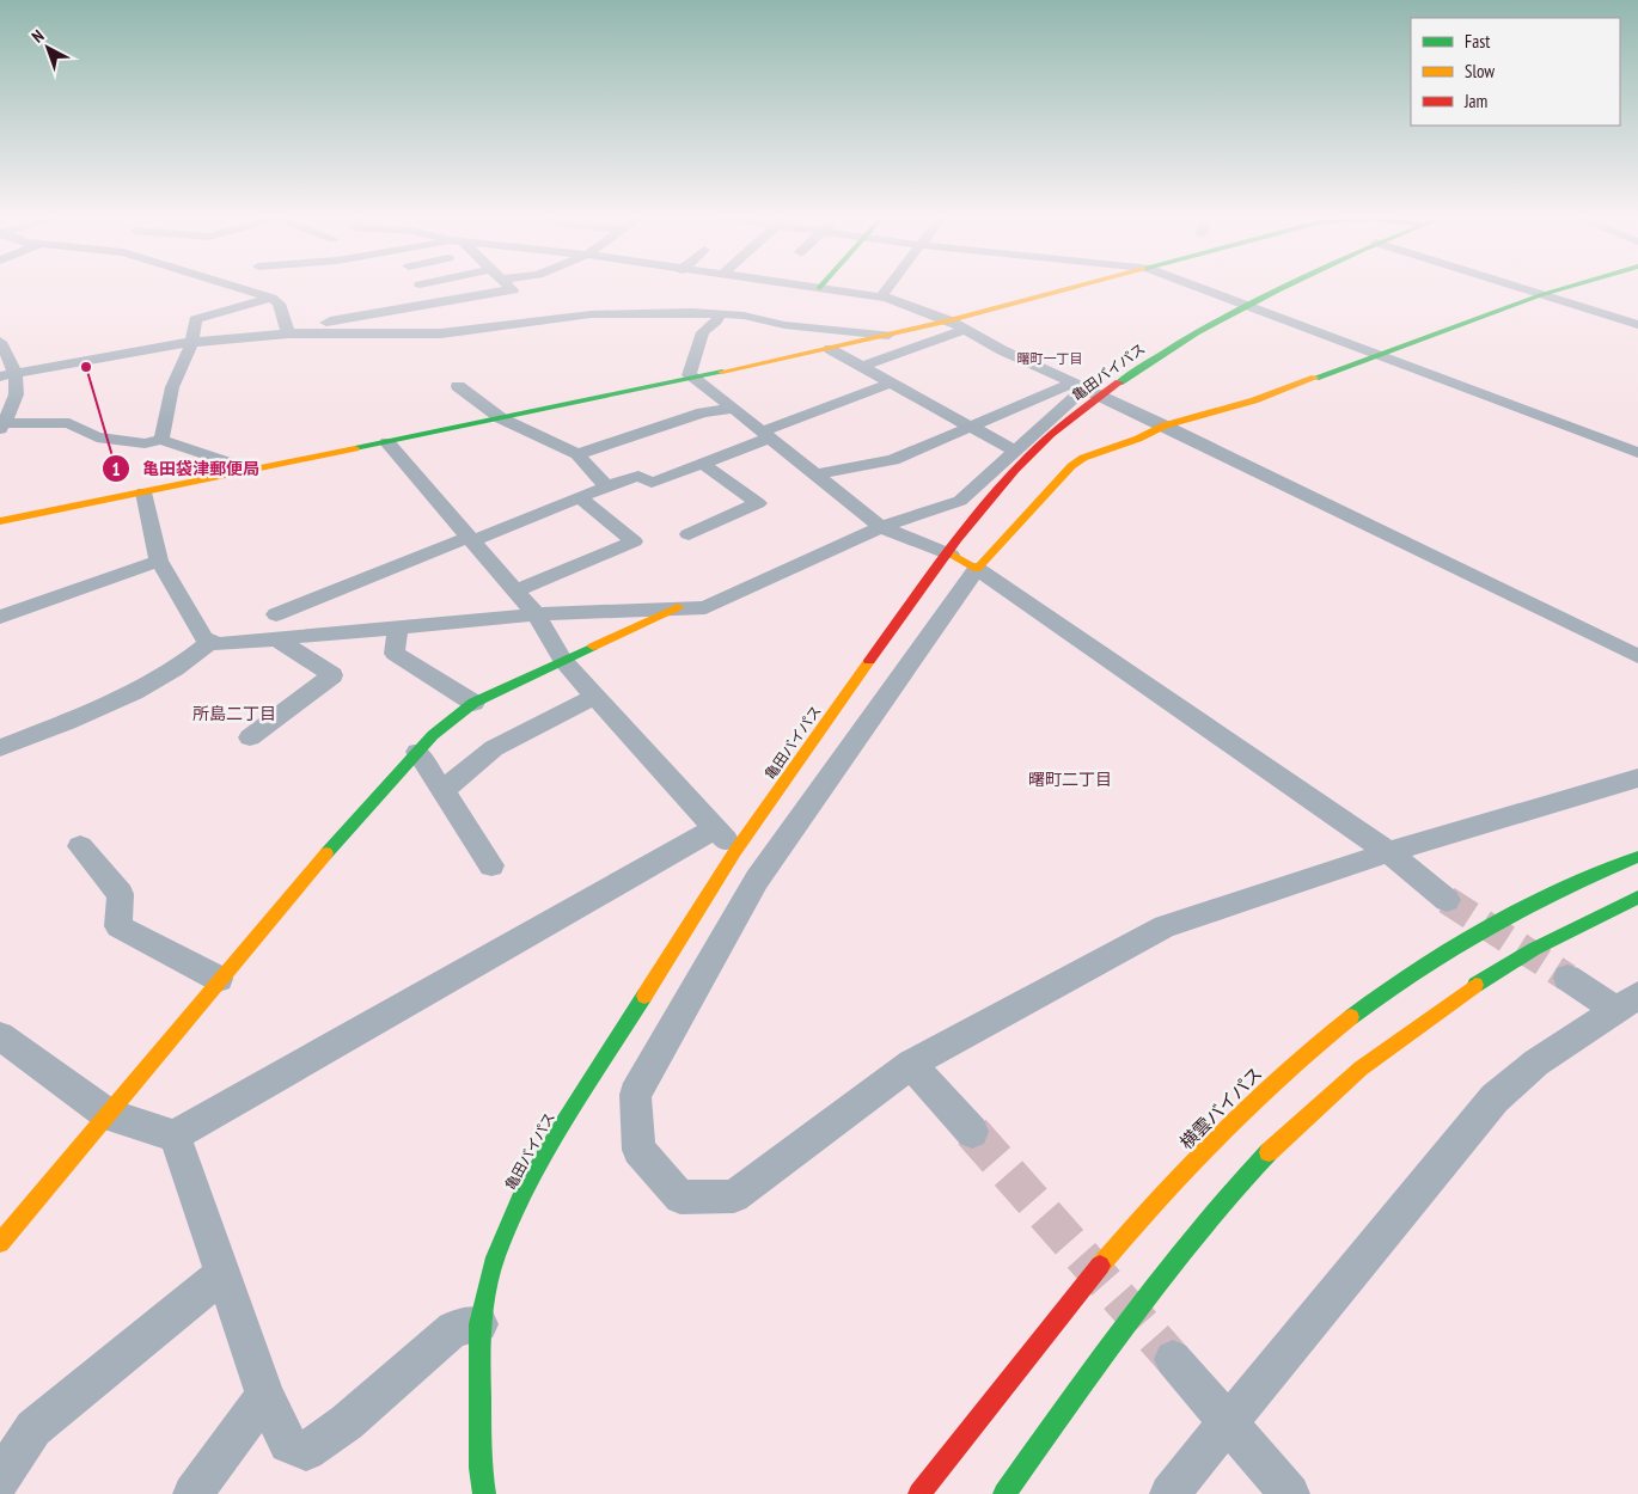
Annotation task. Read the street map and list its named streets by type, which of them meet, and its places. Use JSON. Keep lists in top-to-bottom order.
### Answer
{
  "streets": {
    "main road": ["亀田バイパス", "横雲バイパス"]
  },
  "districts": ["曙町一丁目", "所島二丁目", "曙町二丁目"],
  "places": ["亀田袋津郵便局"],
  "legend": ["Fast", "Slow", "Jam"],
  "north": "top left"
}
